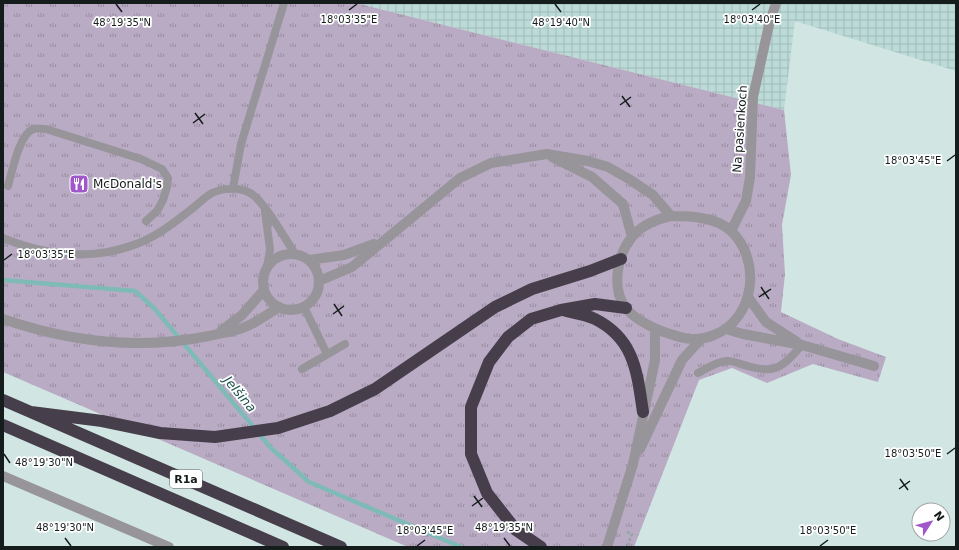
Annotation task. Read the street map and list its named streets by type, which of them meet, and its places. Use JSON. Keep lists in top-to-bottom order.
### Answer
{
  "streets": {
    "highway": ["R1a"],
    "street": ["Na pasienkoch"]
  },
  "water": ["Jelšina"],
  "places": {
    "restaurant": ["McDonald's"]
  },
  "north": "top right",
  "coordinates": [
    "18°03'35\"E",
    "18°03'40\"E",
    "48°19'35\"N",
    "48°19'40\"N",
    "18°03'45\"E",
    "18°03'50\"E",
    "48°19'30\"N"
  ]
}
